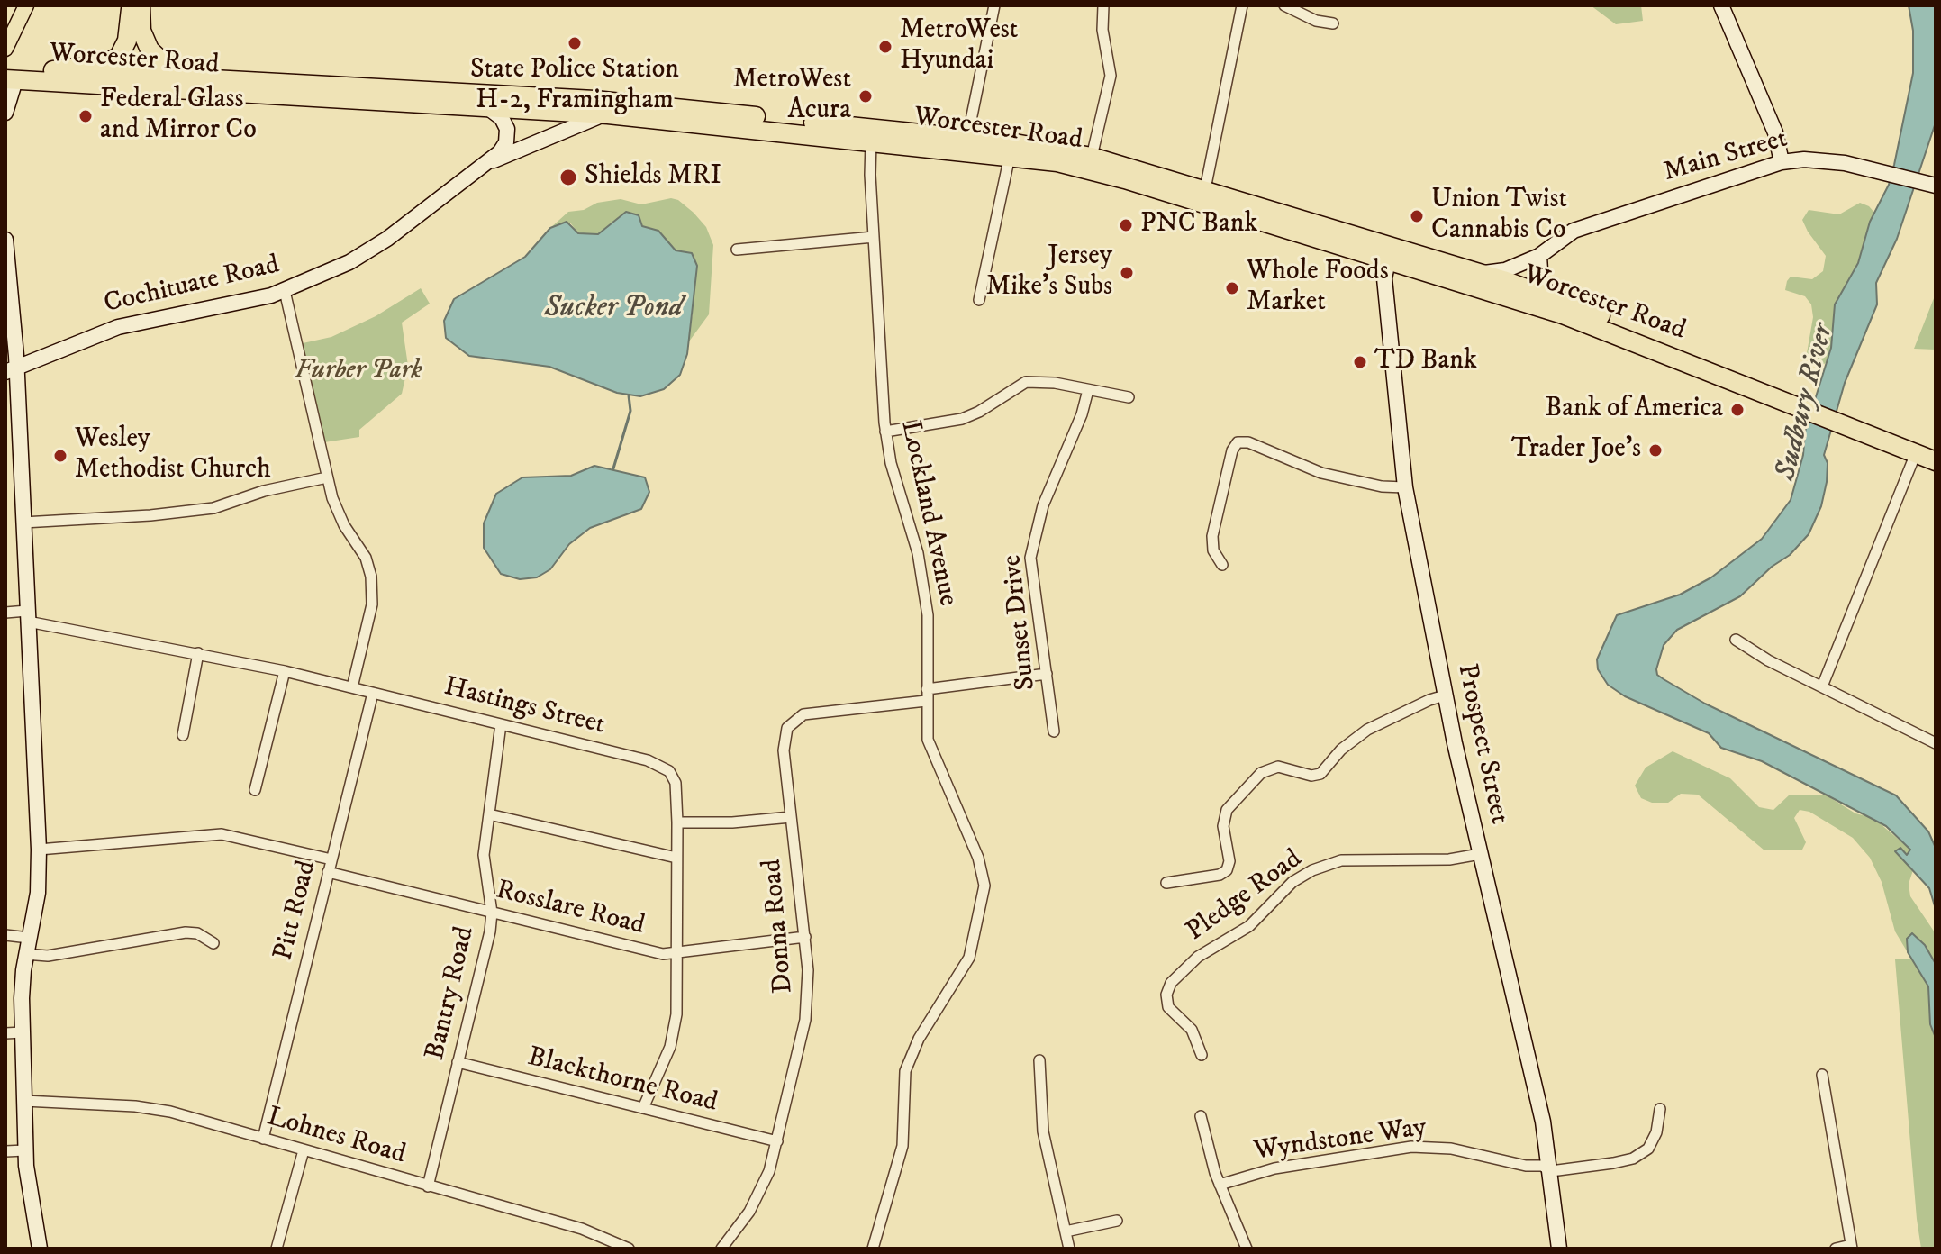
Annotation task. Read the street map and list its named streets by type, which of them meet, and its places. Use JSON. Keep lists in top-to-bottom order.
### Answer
{
  "streets": {
    "highway": ["Worcester Road"],
    "street": [
      "Main Street",
      "Cochituate Road",
      "Lockland Avenue",
      "Sunset Drive",
      "Hastings Street",
      "Prospect Street",
      "Pledge Road",
      "Rosslare Road",
      "Pitt Road",
      "Donna Road",
      "Bantry Road",
      "Blackthorne Road",
      "Lohnes Road",
      "Wyndstone Way"
    ]
  },
  "crossings": [
    ["Worcester Road", "Main Street"],
    ["Worcester Road", "Cochituate Road"],
    ["Worcester Road", "Lockland Avenue"],
    ["Worcester Road", "Prospect Street"],
    ["Lockland Avenue", "Donna Road"],
    ["Hastings Street", "Rosslare Road"],
    ["Hastings Street", "Pitt Road"],
    ["Hastings Street", "Bantry Road"],
    ["Hastings Street", "Blackthorne Road"],
    ["Prospect Street", "Pledge Road"],
    ["Prospect Street", "Wyndstone Way"],
    ["Rosslare Road", "Pitt Road"],
    ["Rosslare Road", "Donna Road"],
    ["Rosslare Road", "Bantry Road"],
    ["Pitt Road", "Lohnes Road"],
    ["Donna Road", "Blackthorne Road"],
    ["Bantry Road", "Blackthorne Road"],
    ["Bantry Road", "Lohnes Road"]
  ],
  "water": ["Sucker Pond", "Sudbury River"],
  "parks": ["Furber Park"],
  "places": [
    "State Police Station H-2, Framingham",
    "MetroWest Hyundai",
    "MetroWest Acura",
    "Federal Glass and Mirror Co",
    "Shields MRI",
    "Union Twist Cannabis Co",
    "PNC Bank",
    "Jersey Mike's Subs",
    "Whole Foods Market",
    "TD Bank",
    "Bank of America",
    "Trader Joe's",
    "Wesley Methodist Church"
  ]
}
